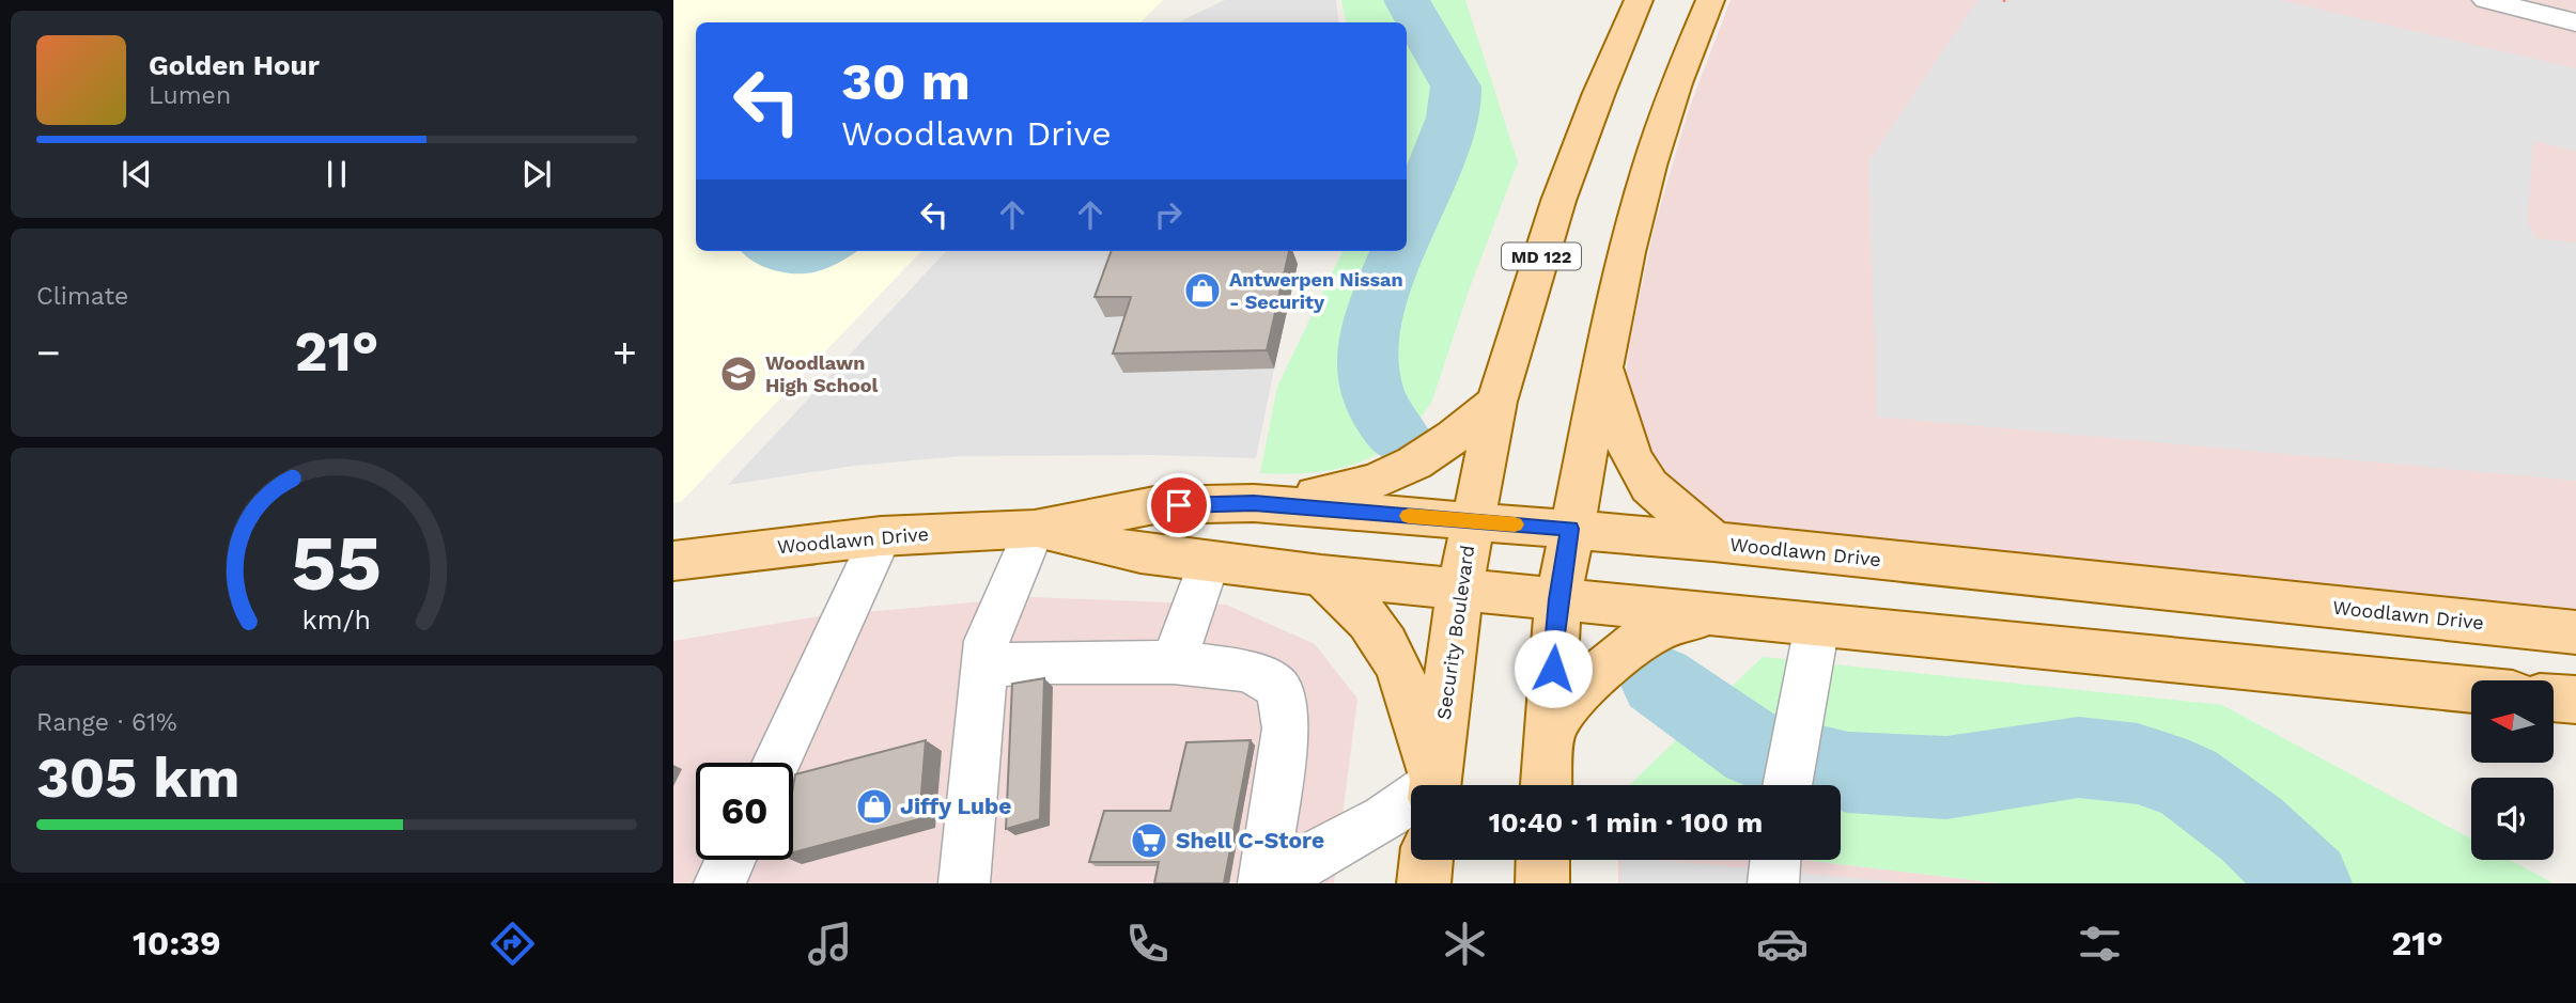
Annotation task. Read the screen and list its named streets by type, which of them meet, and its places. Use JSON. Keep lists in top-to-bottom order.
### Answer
{
  "streets": {
    "main road": ["MD 122", "Woodlawn Drive", "Security Boulevard"]
  },
  "crossings": [
    ["Woodlawn Drive", "Security Boulevard"]
  ],
  "places": {
    "shop": ["Antwerpen Nissan - Security", "Jiffy Lube"],
    "school or university": ["Woodlawn High School"],
    "supermarket": ["Shell C-Store"]
  },
  "north": "left",
  "page": {
    "turn": ["30 m", "Woodlawn Drive"],
    "song": ["Golden Hour", "Lumen"],
    "tile": [
      "Climate",
      ["Range · 61%", "305 km"]
    ],
    "heat": ["−", "21°", "+"],
    "limit": "60",
    "trip": "10:40 · 1 min · 100 m",
    "tabs": ["10:39", "21°"],
    "gauge": ["55", "km/h"]
  }
}
